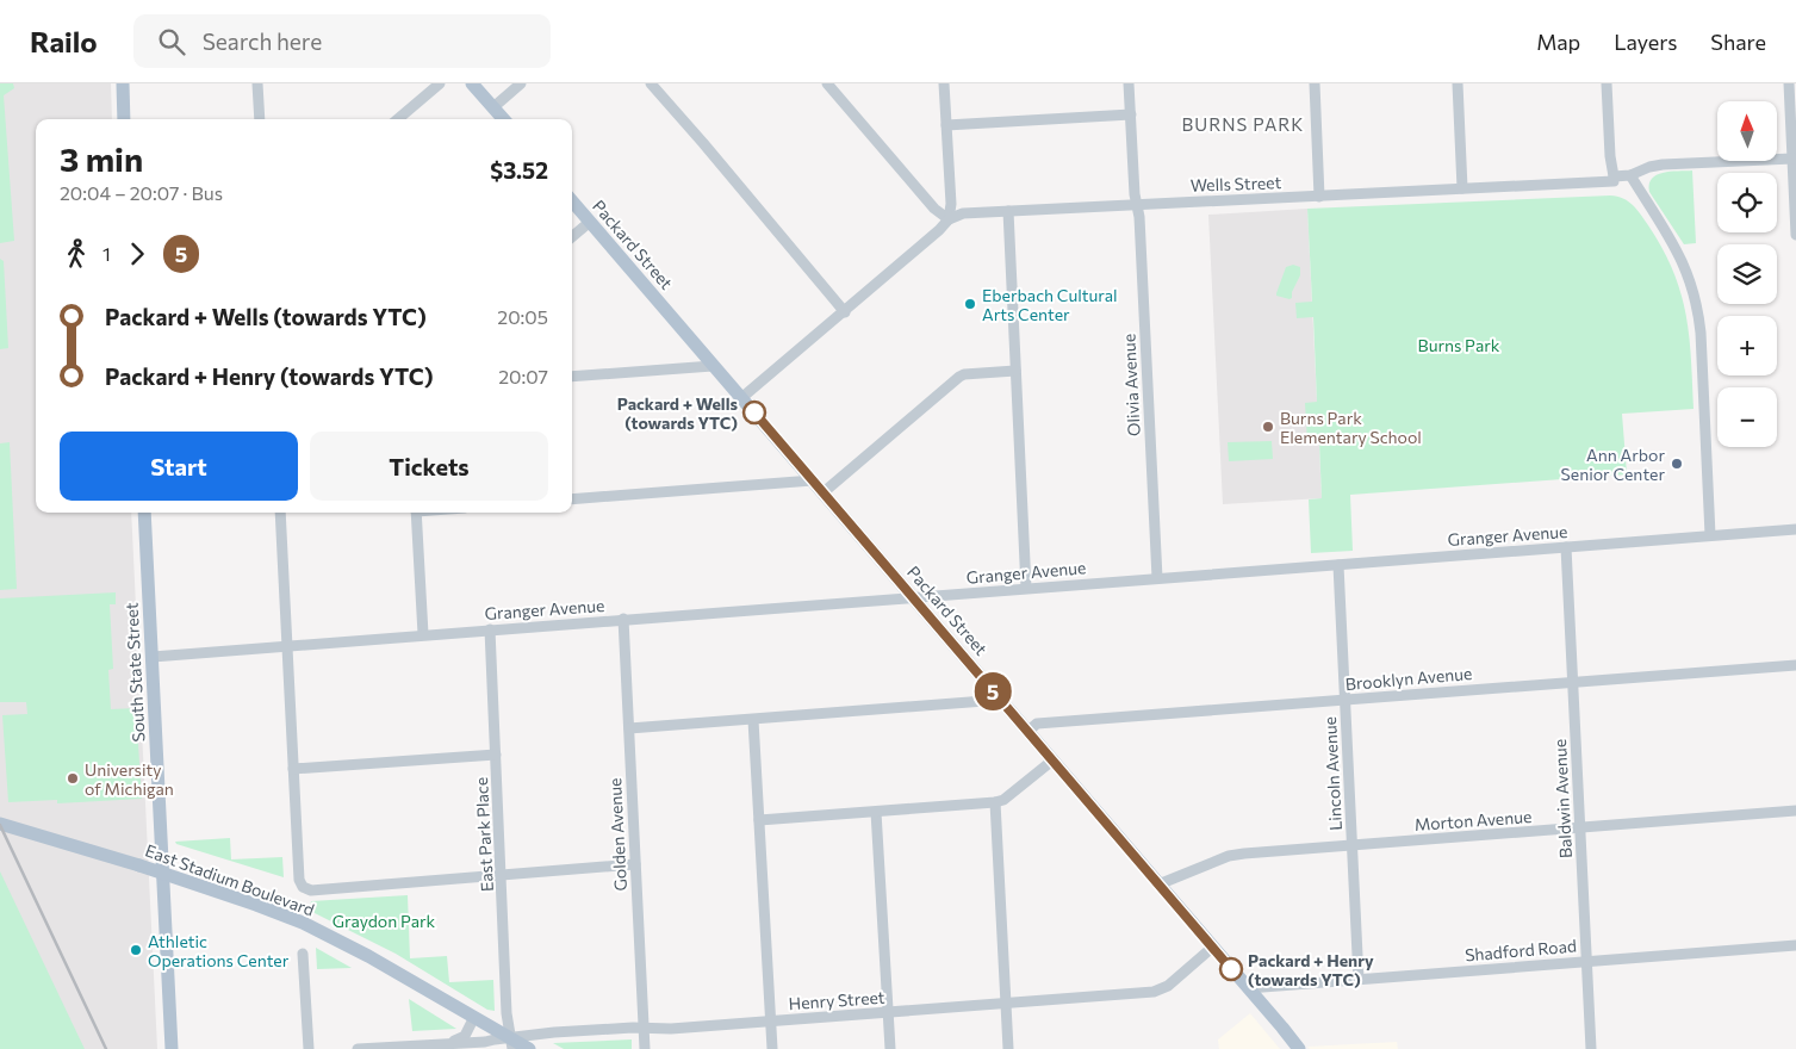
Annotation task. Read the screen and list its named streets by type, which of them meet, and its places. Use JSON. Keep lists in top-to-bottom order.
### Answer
{
  "streets": {
    "main road": ["Packard Street", "South State Street", "East Stadium Boulevard"],
    "street": [
      "Wells Street",
      "Olivia Avenue",
      "Granger Avenue",
      "Brooklyn Avenue",
      "Lincoln Avenue",
      "Baldwin Avenue",
      "Morton Avenue",
      "East Park Place",
      "Golden Avenue",
      "Shadford Road",
      "Henry Street"
    ]
  },
  "crossings": [
    ["Wells Street", "Packard Street"],
    ["Wells Street", "Olivia Avenue"],
    ["Packard Street", "Granger Avenue"],
    ["Packard Street", "Brooklyn Avenue"],
    ["Packard Street", "Morton Avenue"],
    ["Packard Street", "Shadford Road"],
    ["Packard Street", "Henry Street"],
    ["Olivia Avenue", "Granger Avenue"],
    ["Granger Avenue", "South State Street"],
    ["Granger Avenue", "Lincoln Avenue"],
    ["Granger Avenue", "Baldwin Avenue"],
    ["Granger Avenue", "East Park Place"],
    ["Granger Avenue", "Golden Avenue"],
    ["Brooklyn Avenue", "Lincoln Avenue"],
    ["Brooklyn Avenue", "Baldwin Avenue"],
    ["Lincoln Avenue", "Morton Avenue"],
    ["Lincoln Avenue", "Shadford Road"],
    ["Baldwin Avenue", "Morton Avenue"],
    ["Baldwin Avenue", "Shadford Road"],
    ["East Park Place", "East Stadium Boulevard"],
    ["East Park Place", "Henry Street"],
    ["Golden Avenue", "Henry Street"],
    ["East Stadium Boulevard", "Henry Street"]
  ],
  "districts": ["BURNS PARK"],
  "parks": ["Burns Park", "Graydon Park"],
  "places": [
    "Eberbach Cultural Arts Center",
    "Packard + Wells (towards YTC)",
    "Burns Park Elementary School",
    "Ann Arbor Senior Center",
    "University of Michigan",
    "Athletic Operations Center",
    "Packard + Henry (towards YTC)"
  ],
  "lines": ["bus line 5"],
  "north": "top",
  "page": {
    "header": "Railo",
    "search": "Search here",
    "nav": ["Map", "Layers", "Share"],
    "on_map": "5",
    "map_buttons": ["+", "−"],
    "heading": ["3 min", "20:04 – 20:07 · Bus", "$3.52"],
    "legs": ["1", "5"],
    "list": [
      {
        "name": "Packard + Wells (towards YTC)",
        "value": "20:05"
      },
      {
        "name": "Packard + Henry (towards YTC)",
        "value": "20:07"
      }
    ],
    "buttons": ["Start", "Tickets"]
  }
}
